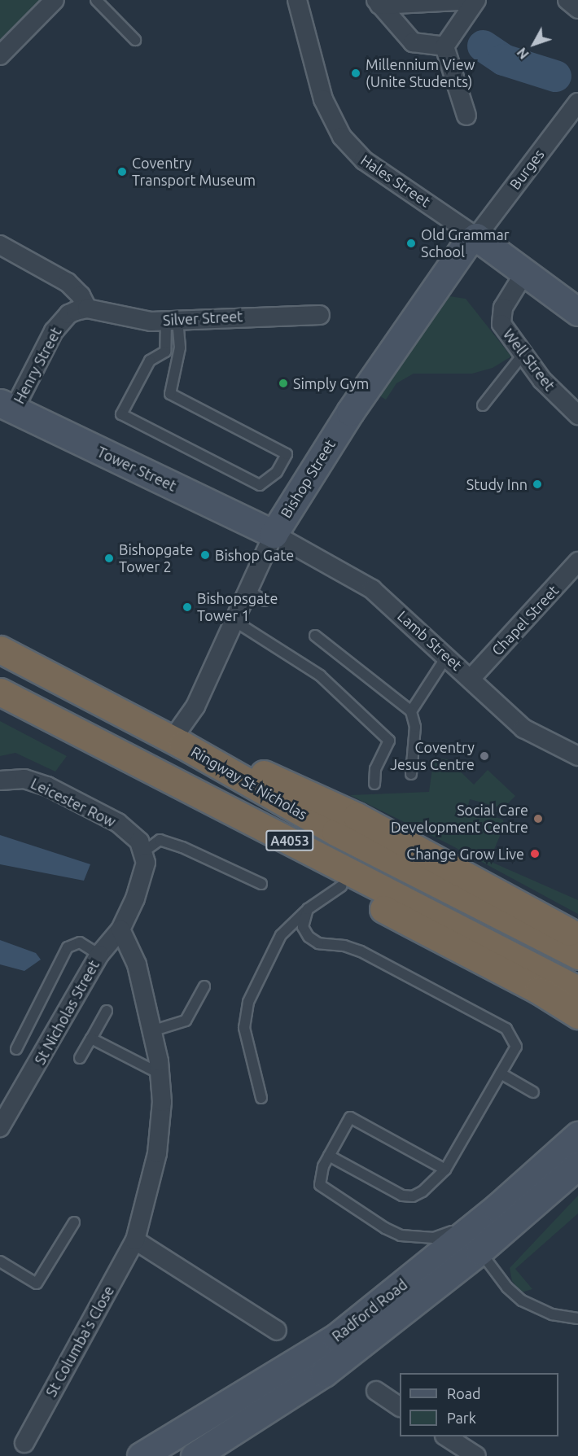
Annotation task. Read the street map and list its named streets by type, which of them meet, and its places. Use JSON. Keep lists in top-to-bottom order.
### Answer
{
  "streets": {
    "highway": ["Ringway St Nicholas", "A4053"],
    "main road": ["Tower Street", "Bishop Street", "Radford Road"],
    "street": [
      "Burges",
      "Hales Street",
      "Silver Street",
      "Well Street",
      "Henry Street",
      "Chapel Street",
      "Lamb Street",
      "Leicester Row",
      "St Nicholas Street",
      "St Columba's Close"
    ]
  },
  "crossings": [
    ["Burges", "Hales Street"],
    ["Burges", "Bishop Street"],
    ["Hales Street", "Bishop Street"],
    ["Silver Street", "Henry Street"],
    ["Henry Street", "Tower Street"],
    ["Tower Street", "Bishop Street"],
    ["Tower Street", "Lamb Street"],
    ["Bishop Street", "Lamb Street"],
    ["Bishop Street", "Ringway St Nicholas"],
    ["Chapel Street", "Lamb Street"],
    ["Leicester Row", "St Nicholas Street"],
    ["St Nicholas Street", "St Columba's Close"]
  ],
  "places": [
    "Millennium View (Unite Students)",
    "Coventry Transport Museum",
    "Old Grammar School",
    "Simply Gym",
    "Study Inn",
    "Bishop Gate",
    "Bishopgate Tower 2",
    "Bishopsgate Tower 1",
    "Coventry Jesus Centre",
    "Social Care Development Centre",
    "Change Grow Live"
  ],
  "legend": ["Road", "Park"],
  "north": "bottom left"
}
